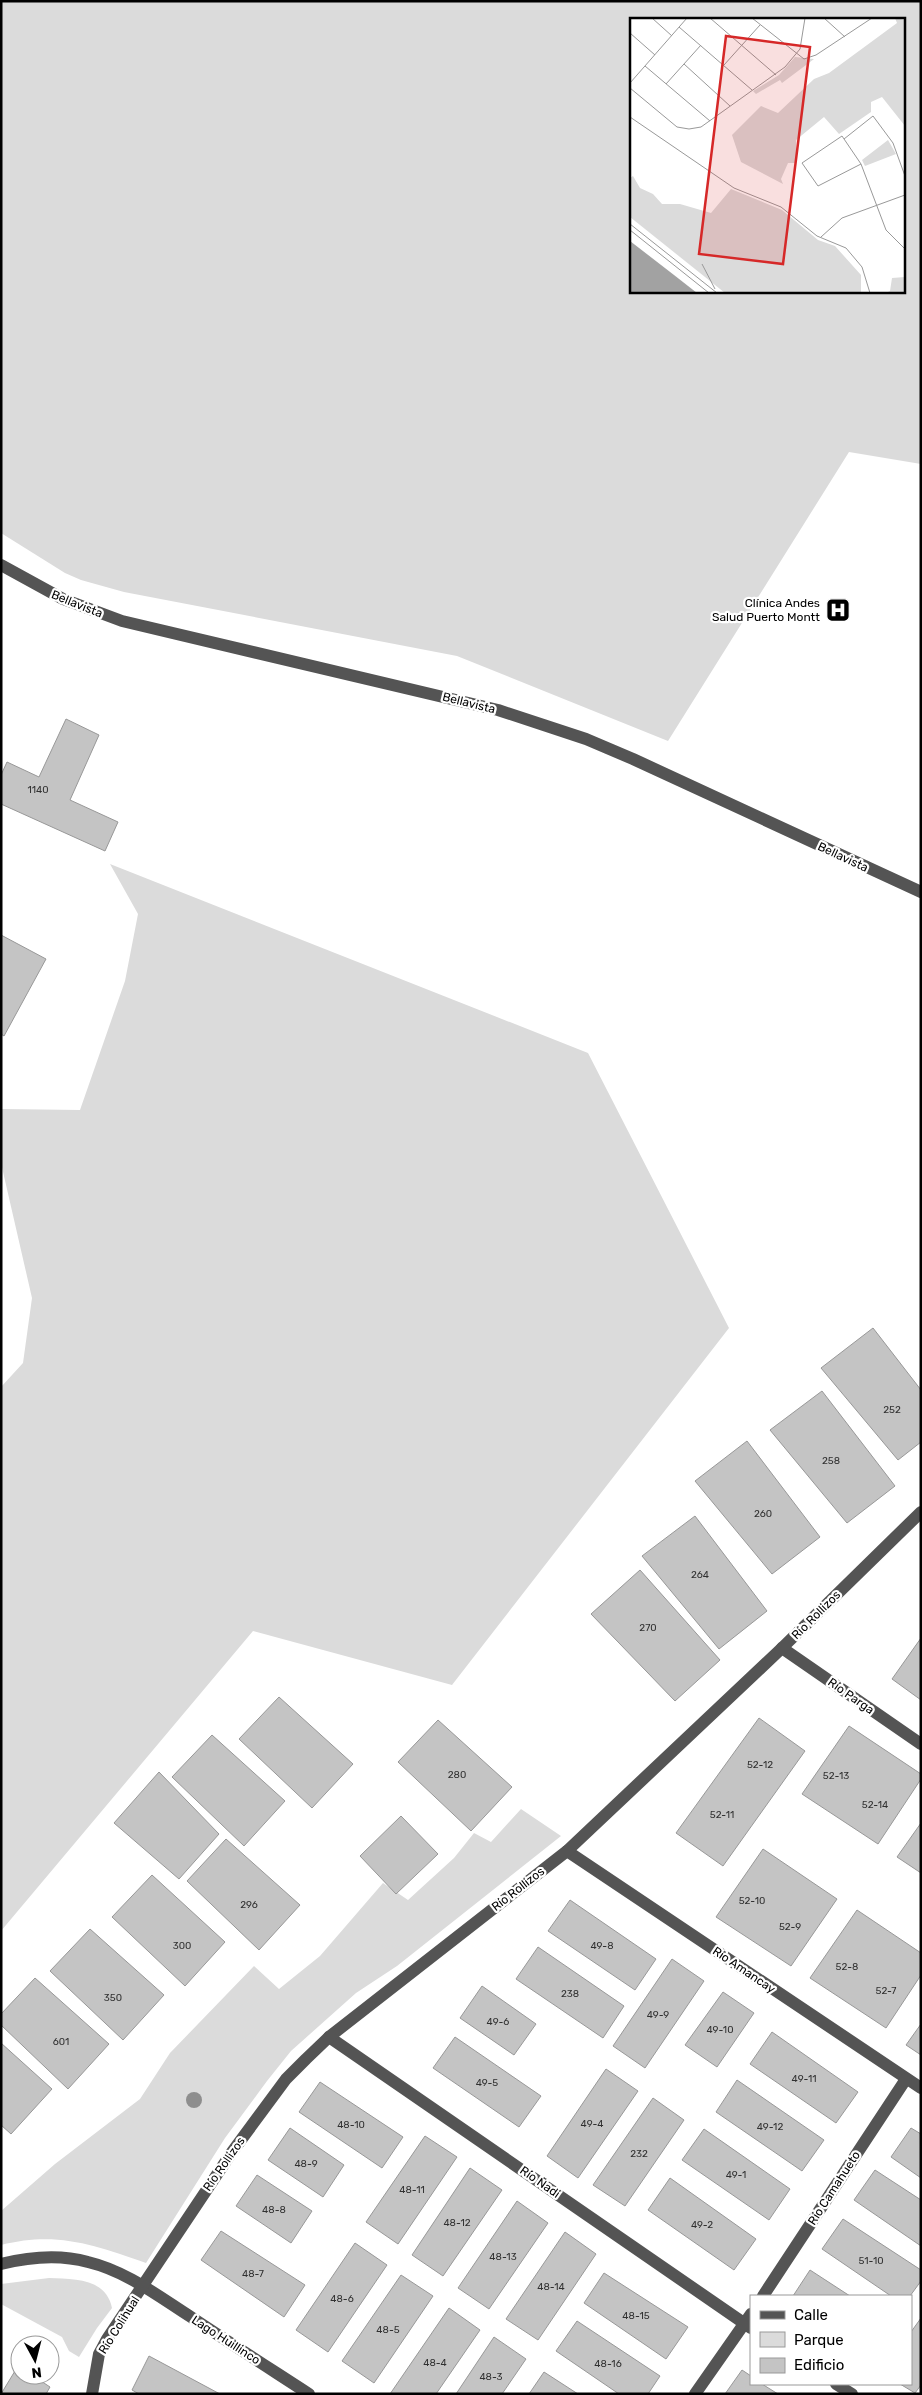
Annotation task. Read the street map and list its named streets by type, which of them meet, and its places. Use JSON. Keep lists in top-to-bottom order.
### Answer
{
  "streets": {
    "street": [
      "Bellavista",
      "Río Rollizos",
      "Río Parga",
      "Río Amancay",
      "Río Ñadi",
      "Río Camahueto",
      "Río Colihual",
      "Lago Huillinco"
    ]
  },
  "crossings": [
    ["Río Rollizos", "Río Parga"],
    ["Río Rollizos", "Río Amancay"],
    ["Río Rollizos", "Río Ñadi"],
    ["Río Rollizos", "Río Colihual"],
    ["Río Rollizos", "Lago Huillinco"],
    ["Río Amancay", "Río Camahueto"],
    ["Río Colihual", "Lago Huillinco"]
  ],
  "places": {
    "hospital": ["Clínica Andes Salud Puerto Montt"]
  },
  "house_numbers": [
    "1140",
    "252",
    "258",
    "260",
    "264",
    "270",
    "52-12",
    "280",
    "52-13",
    "52-14",
    "52-11",
    "52-10",
    "296",
    "52-9",
    "300",
    "49-8",
    "52-8",
    "52-7",
    "238",
    "350",
    "49-9",
    "49-6",
    "49-10",
    "601",
    "49-11",
    "49-5",
    "49-4",
    "48-10",
    "49-12",
    "232",
    "48-9",
    "49-1",
    "48-11",
    "48-8",
    "48-12",
    "49-2",
    "48-13",
    "51-10",
    "48-7",
    "48-14",
    "48-6",
    "48-15",
    "48-5",
    "48-4",
    "48-16",
    "48-3"
  ],
  "legend": ["Calle", "Parque", "Edificio"],
  "north": "bottom"
}
